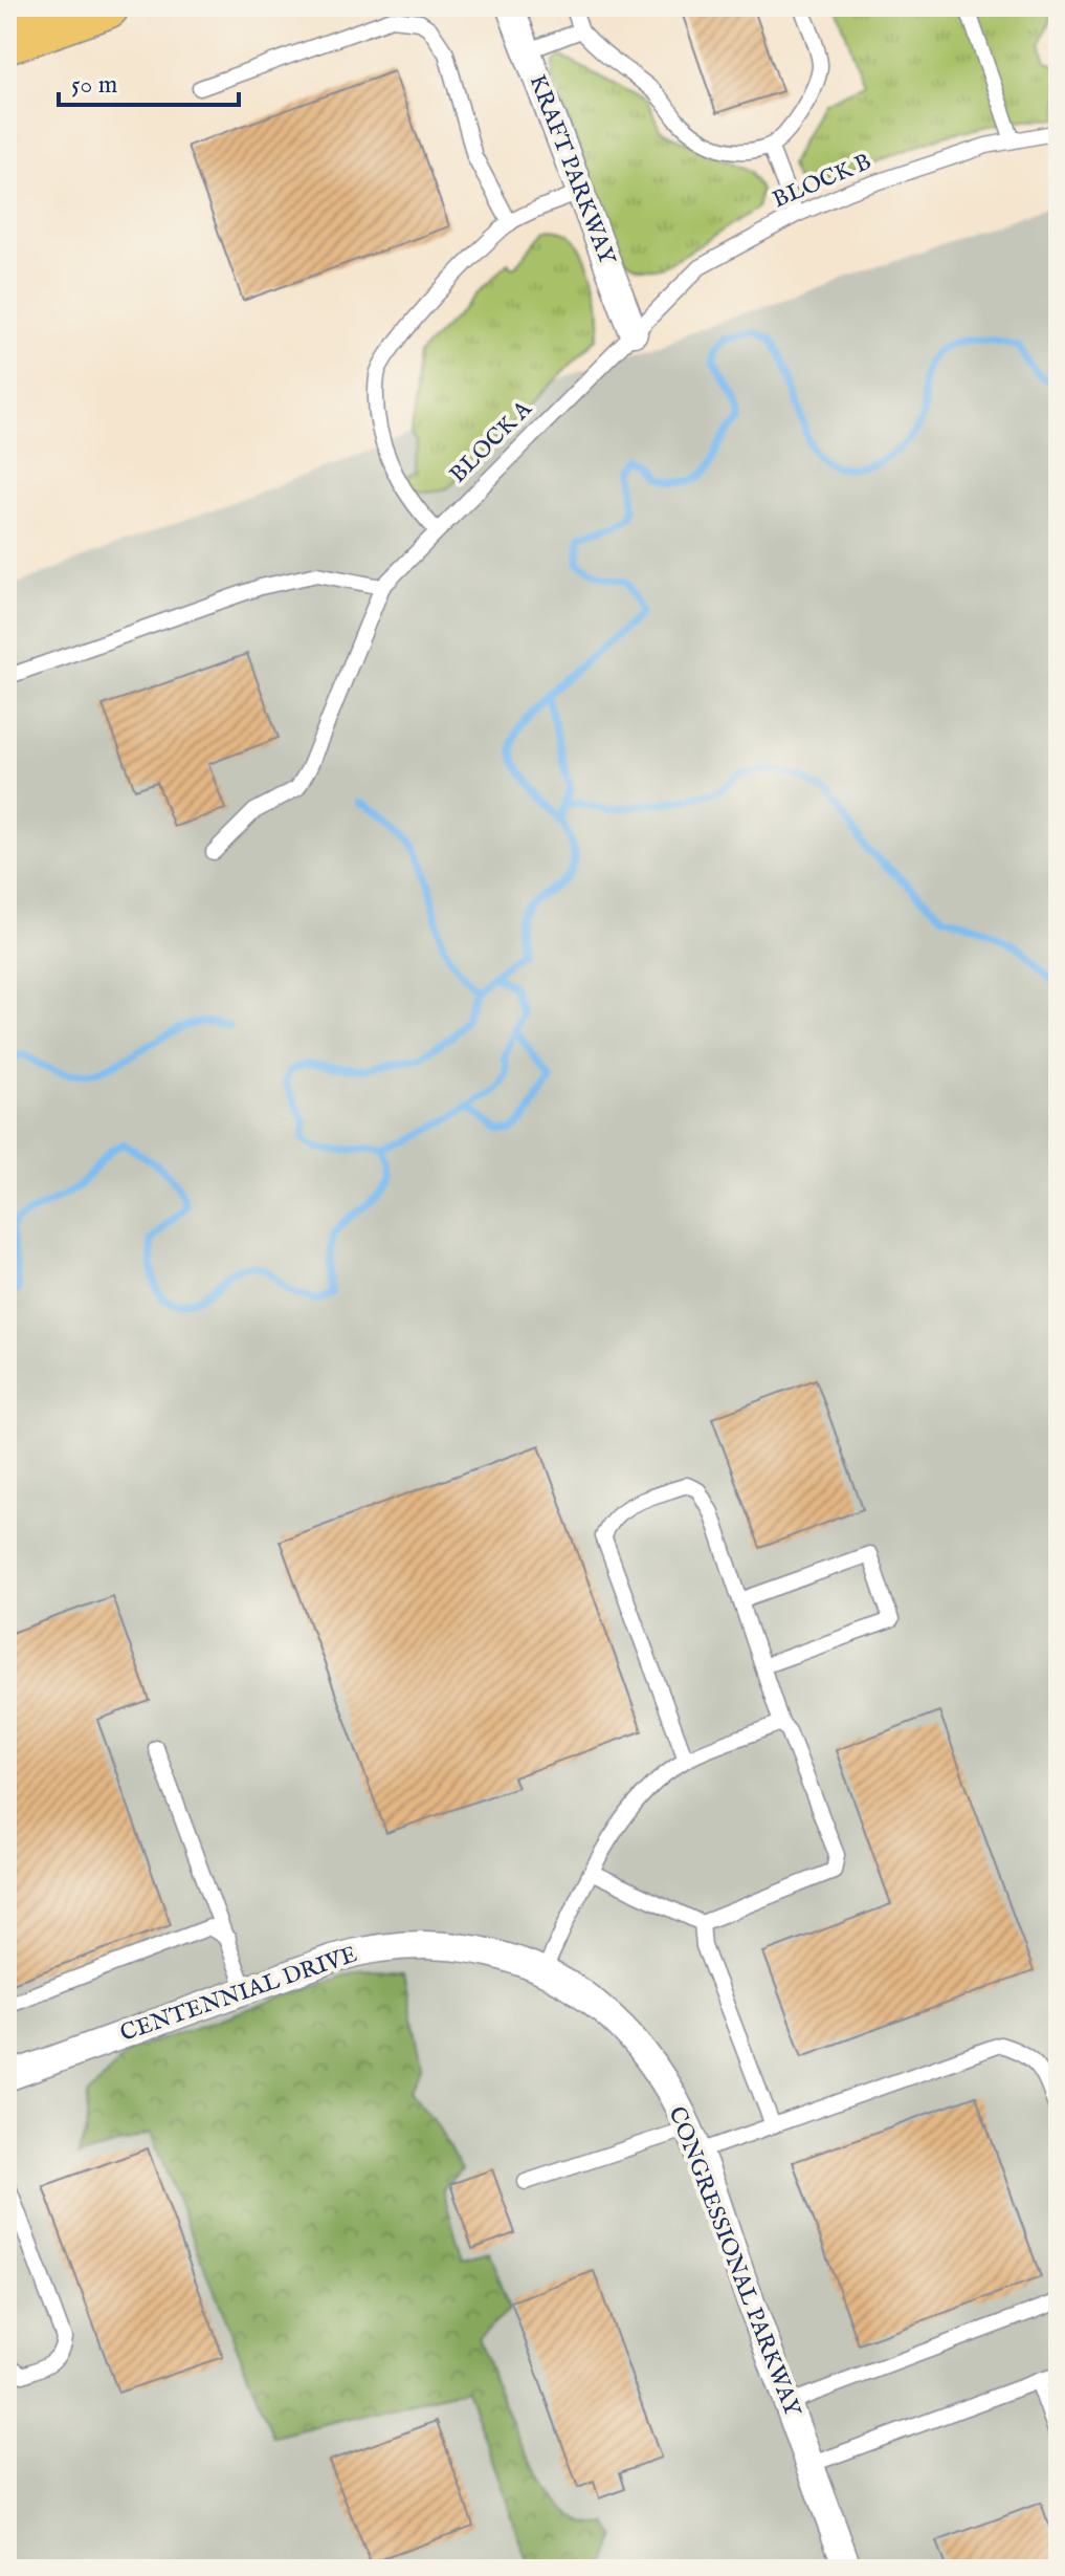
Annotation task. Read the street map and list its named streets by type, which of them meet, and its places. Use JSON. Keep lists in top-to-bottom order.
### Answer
{
  "streets": {
    "street": ["KRAFT PARKWAY", "CENTENNIAL DRIVE", "CONGRESSIONAL PARKWAY"],
    "lane": ["BLOCK B", "BLOCK A"]
  },
  "crossings": [
    ["KRAFT PARKWAY", "BLOCK B"],
    ["KRAFT PARKWAY", "BLOCK A"],
    ["BLOCK B", "BLOCK A"],
    ["CENTENNIAL DRIVE", "CONGRESSIONAL PARKWAY"]
  ],
  "scale_bar": "50 m"
}
